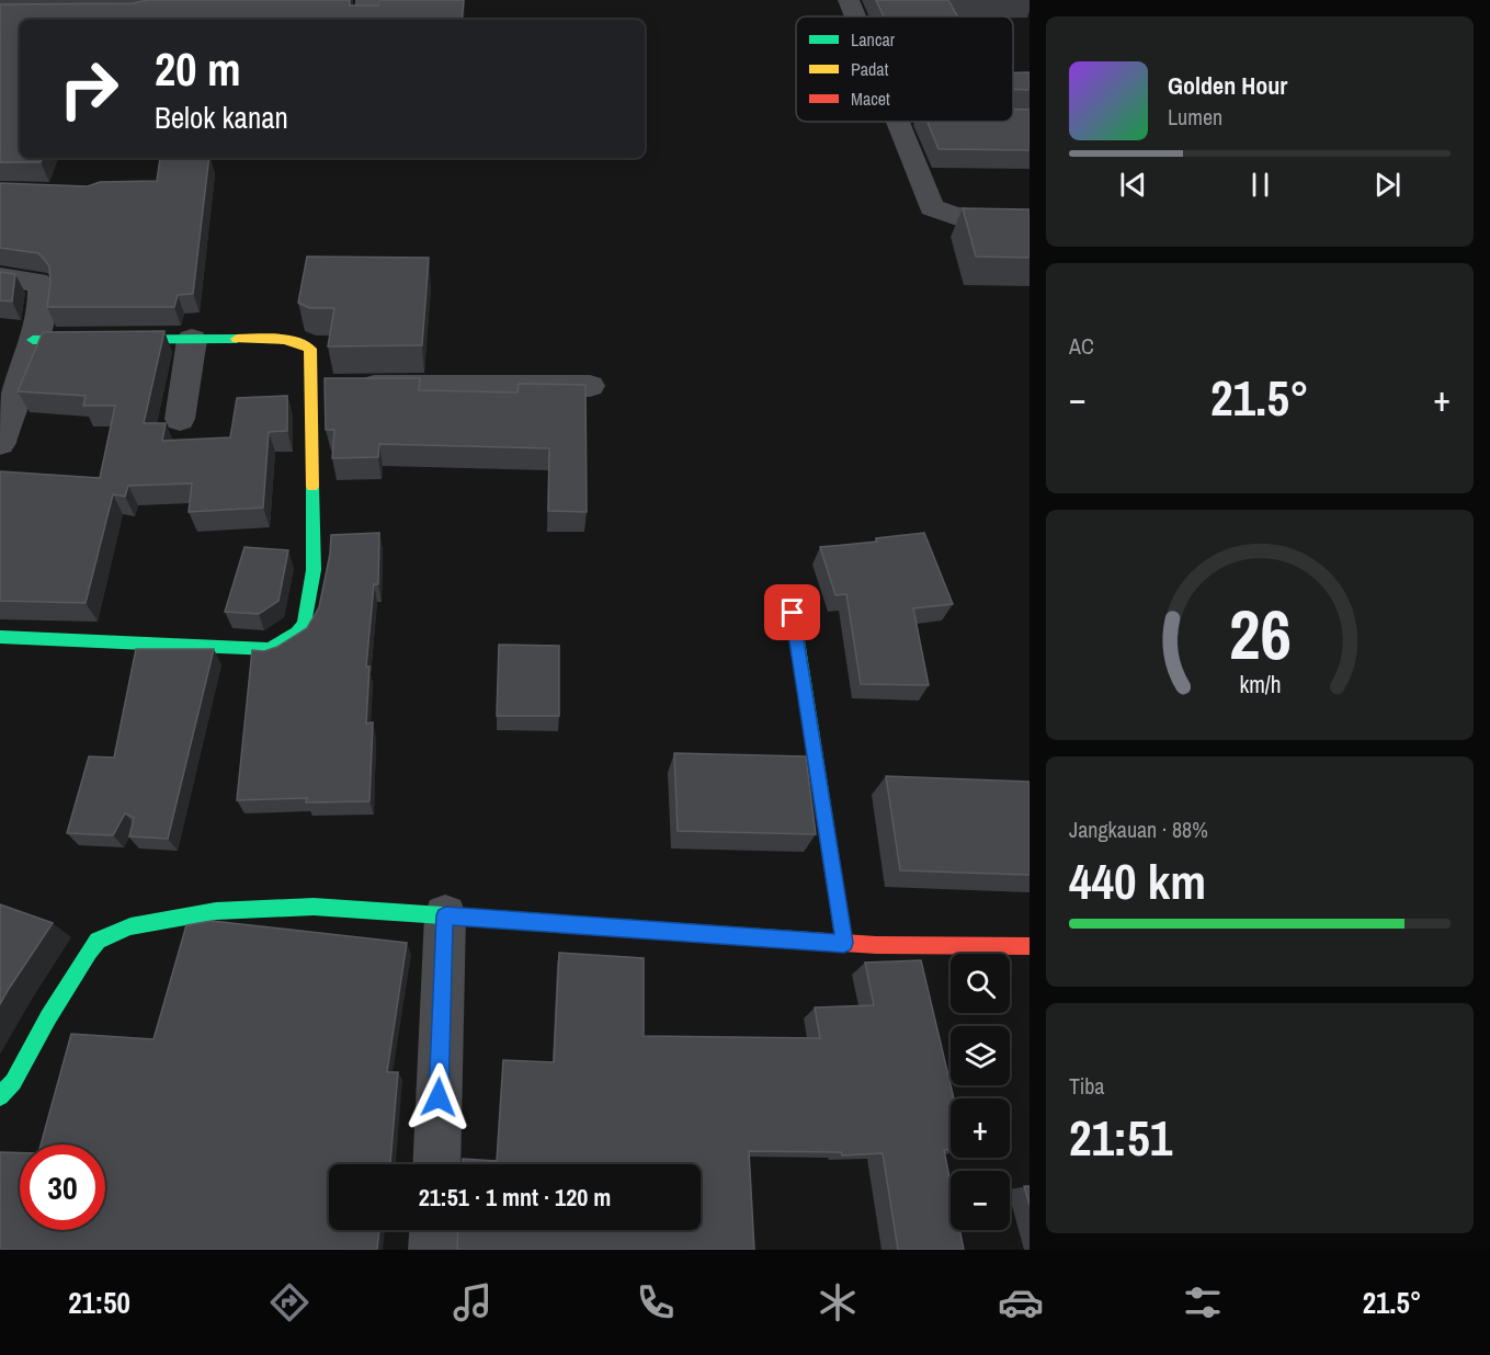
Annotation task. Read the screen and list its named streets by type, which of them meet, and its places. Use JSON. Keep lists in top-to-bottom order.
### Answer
{
  "legend": ["Lancar", "Padat", "Macet"],
  "page": {
    "turn": ["20 m", "Belok kanan"],
    "song": ["Golden Hour", "Lumen"],
    "tile": [
      "AC",
      ["Jangkauan · 88%", "440 km"],
      ["Tiba", "21:51"]
    ],
    "heat": ["−", "21.5°", "+"],
    "map_buttons": ["+", "−"],
    "limit": "30",
    "trip": "21:51 · 1 mnt · 120 m",
    "tabs": ["21:50", "21.5°"],
    "gauge": ["26", "km/h"]
  }
}
